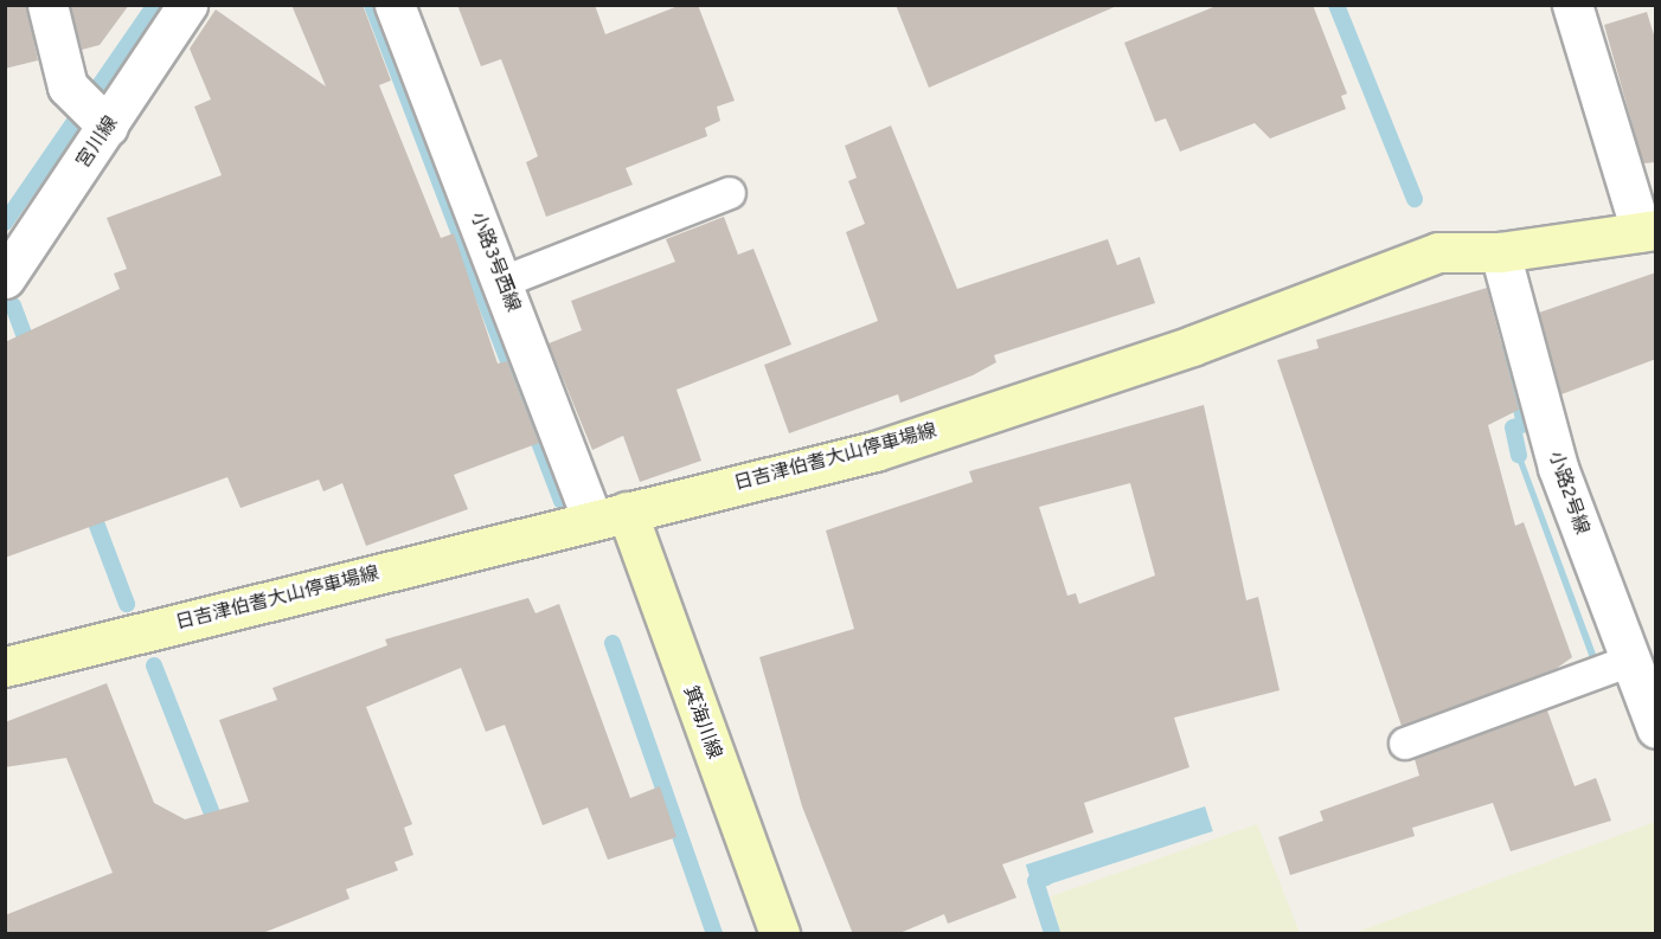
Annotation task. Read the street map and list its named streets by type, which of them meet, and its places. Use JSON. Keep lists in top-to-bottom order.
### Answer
{
  "streets": {
    "main road": ["日吉津伯耆大山停車場線", "箕海川線"],
    "street": ["宮川線", "小路3号西線", "小路2号線"]
  },
  "crossings": [
    ["小路3号西線", "日吉津伯耆大山停車場線"],
    ["小路3号西線", "箕海川線"],
    ["日吉津伯耆大山停車場線", "小路2号線"],
    ["日吉津伯耆大山停車場線", "箕海川線"]
  ]
}
